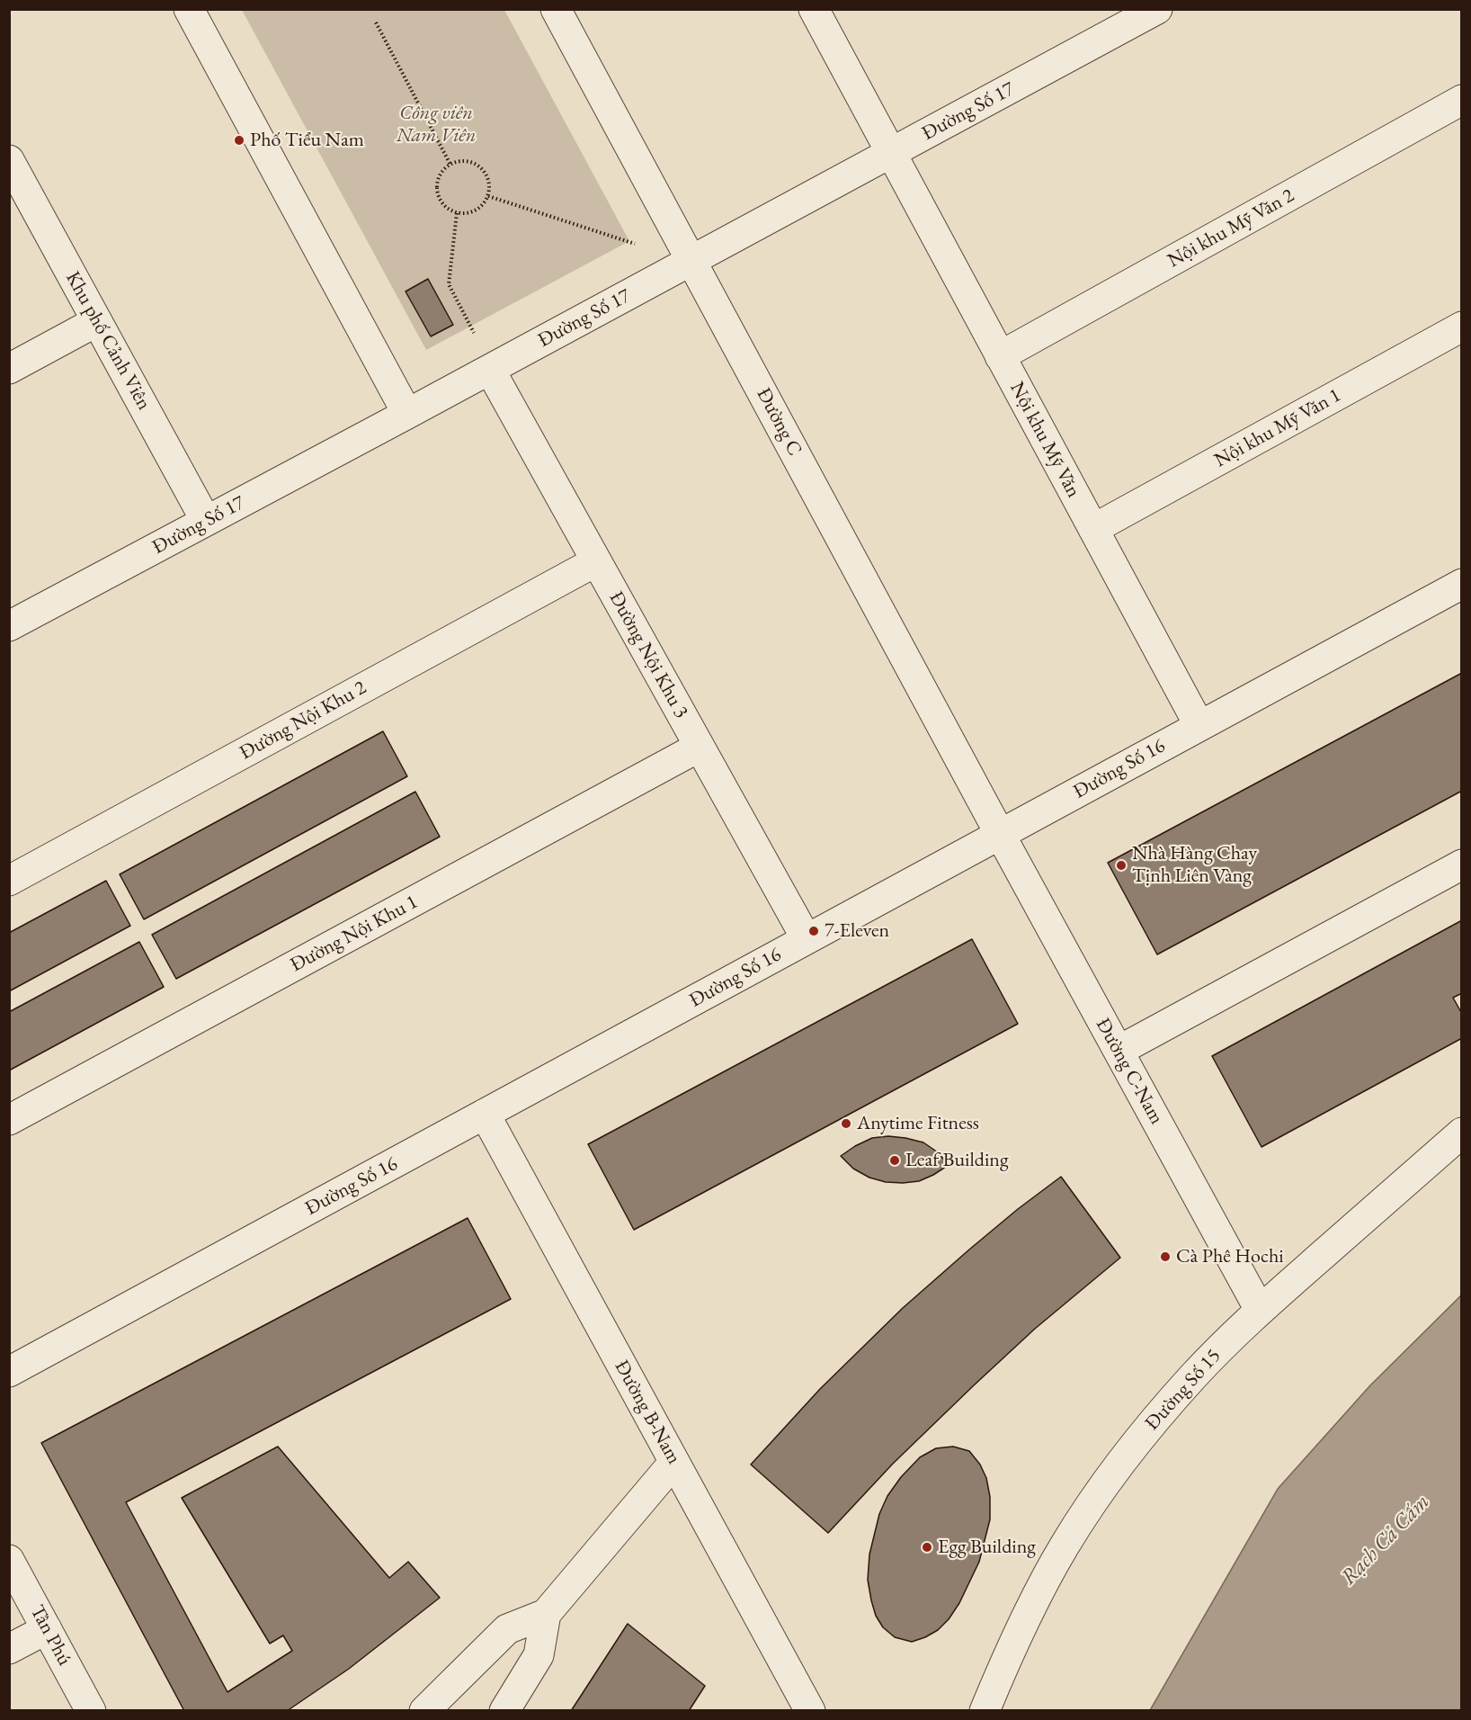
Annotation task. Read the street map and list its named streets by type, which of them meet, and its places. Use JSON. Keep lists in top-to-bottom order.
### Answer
{
  "streets": {
    "street": [
      "Đường Số 17",
      "Nội khu Mỹ Văn 2",
      "Khu phố Cảnh Viên",
      "Đường C",
      "Nội khu Mỹ Văn 1",
      "Nội khu Mỹ Văn",
      "Đường Nội Khu 3",
      "Đường Nội Khu 2",
      "Đường Số 16",
      "Đường Nội Khu 1",
      "Đường C-Nam",
      "Đường Số 15",
      "Đường B-Nam",
      "Tân Phú"
    ]
  },
  "crossings": [
    ["Đường Số 17", "Khu phố Cảnh Viên"],
    ["Đường Số 17", "Đường C"],
    ["Đường Số 17", "Nội khu Mỹ Văn"],
    ["Đường Số 17", "Đường Nội Khu 3"],
    ["Nội khu Mỹ Văn 2", "Nội khu Mỹ Văn"],
    ["Đường C", "Đường Số 16"],
    ["Đường C", "Đường C-Nam"],
    ["Nội khu Mỹ Văn 1", "Nội khu Mỹ Văn"],
    ["Nội khu Mỹ Văn", "Đường Số 16"],
    ["Đường Nội Khu 3", "Đường Nội Khu 2"],
    ["Đường Nội Khu 3", "Đường Số 16"],
    ["Đường Nội Khu 3", "Đường Nội Khu 1"],
    ["Đường Số 16", "Đường C-Nam"],
    ["Đường Số 16", "Đường B-Nam"],
    ["Đường C-Nam", "Đường Số 15"]
  ],
  "water": ["Rạch Cả Cấm"],
  "parks": ["Công viên Nam Viên"],
  "places": [
    "Phố Tiểu Nam",
    "Nhà Hàng Chay Tịnh Liên Vàng",
    "7-Eleven",
    "Anytime Fitness",
    "Leaf Building",
    "Cà Phê Hochi",
    "Egg Building"
  ]
}
